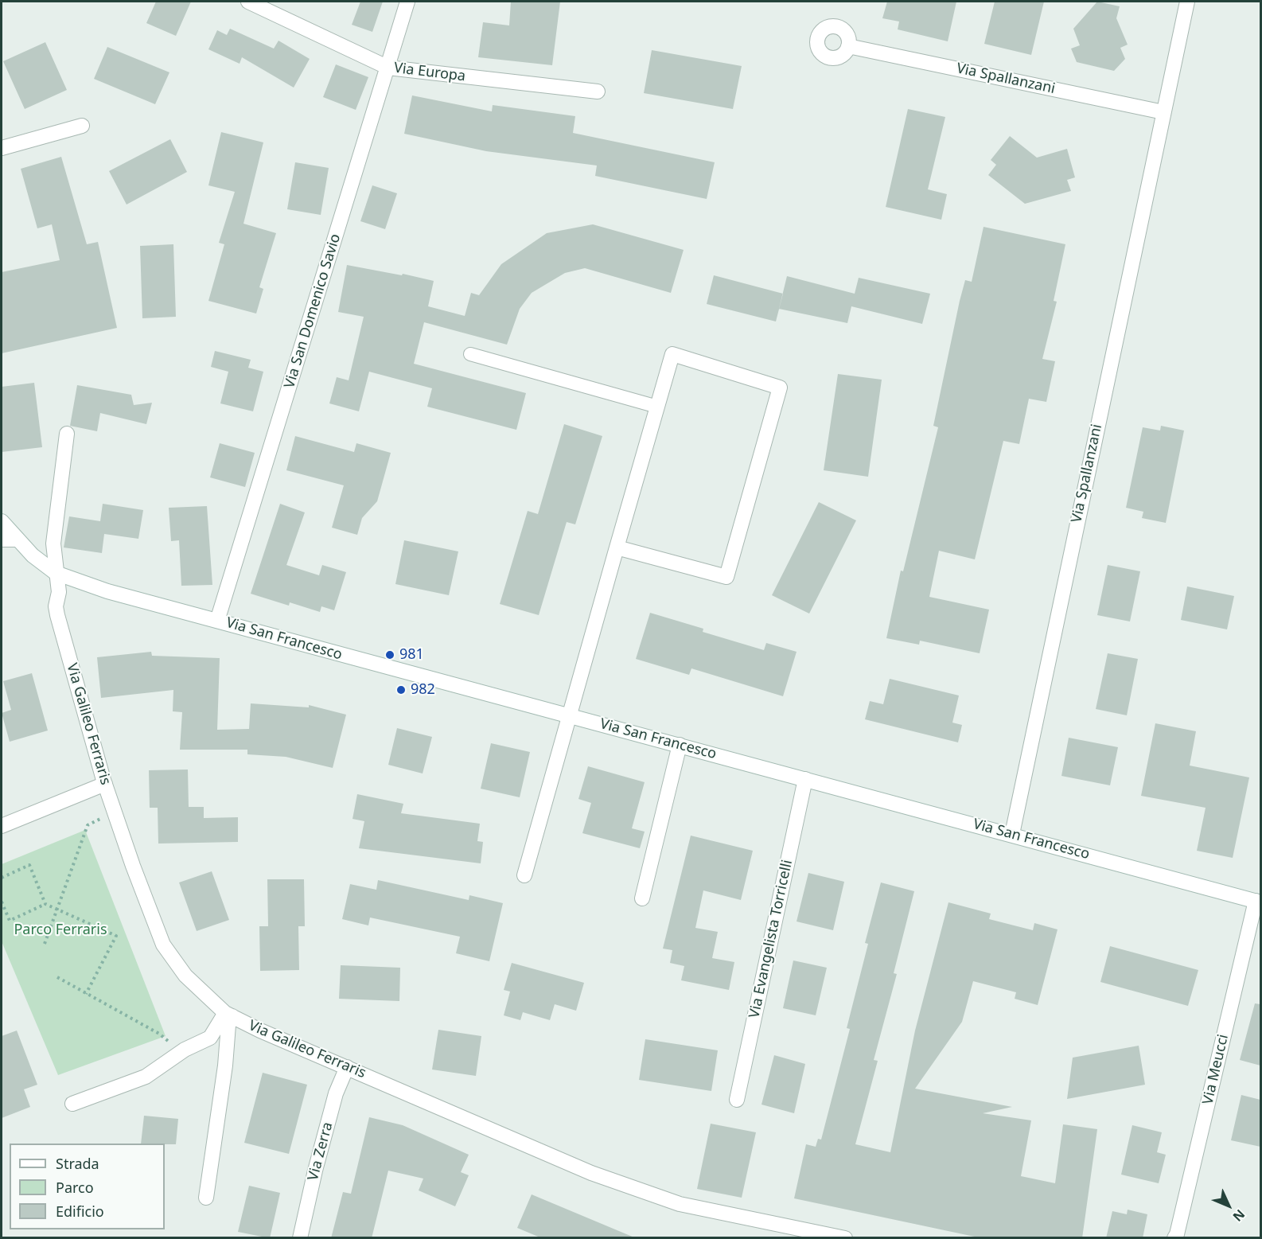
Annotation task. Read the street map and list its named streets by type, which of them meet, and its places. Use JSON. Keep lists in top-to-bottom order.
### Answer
{
  "streets": {
    "street": [
      "Via Europa",
      "Via Spallanzani",
      "Via San Domenico Savio",
      "Via San Francesco",
      "Via Galileo Ferraris",
      "Via Evangelista Torricelli",
      "Via Meucci",
      "Via Zerra"
    ]
  },
  "crossings": [
    ["Via Europa", "Via San Domenico Savio"],
    ["Via Spallanzani", "Via San Francesco"],
    ["Via San Domenico Savio", "Via San Francesco"],
    ["Via San Francesco", "Via Galileo Ferraris"],
    ["Via San Francesco", "Via Evangelista Torricelli"],
    ["Via San Francesco", "Via Meucci"],
    ["Via Galileo Ferraris", "Via Zerra"]
  ],
  "parks": ["Parco Ferraris"],
  "places": ["981", "982"],
  "legend": ["Strada", "Parco", "Edificio"],
  "north": "bottom right"
}
